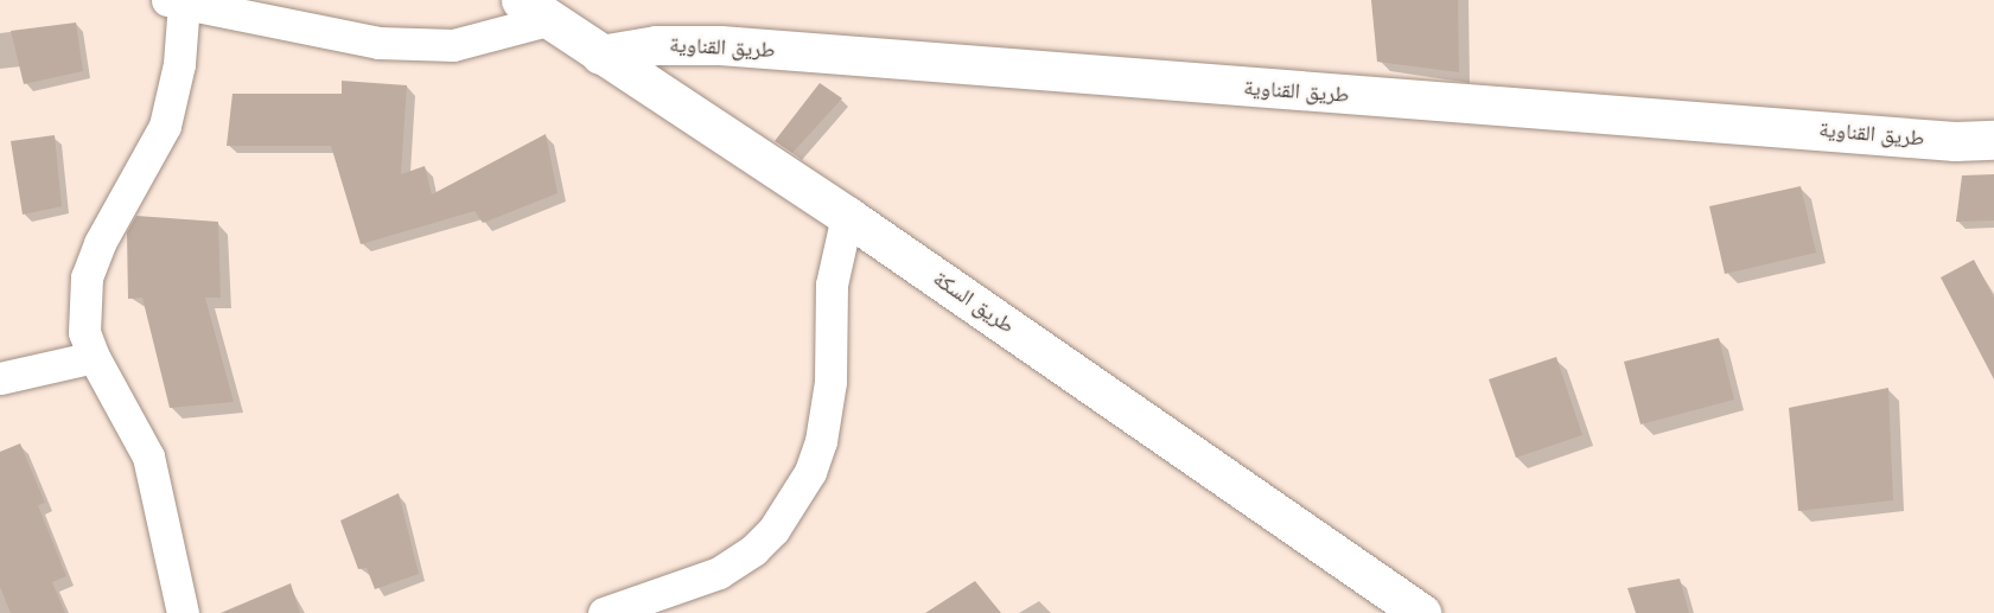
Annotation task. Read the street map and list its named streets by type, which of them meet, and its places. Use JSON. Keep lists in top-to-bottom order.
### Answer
{
  "streets": {
    "street": ["طريق القناوية", "طريق السكة"]
  },
  "crossings": [
    ["طريق القناوية", "طريق السكة"]
  ]
}
